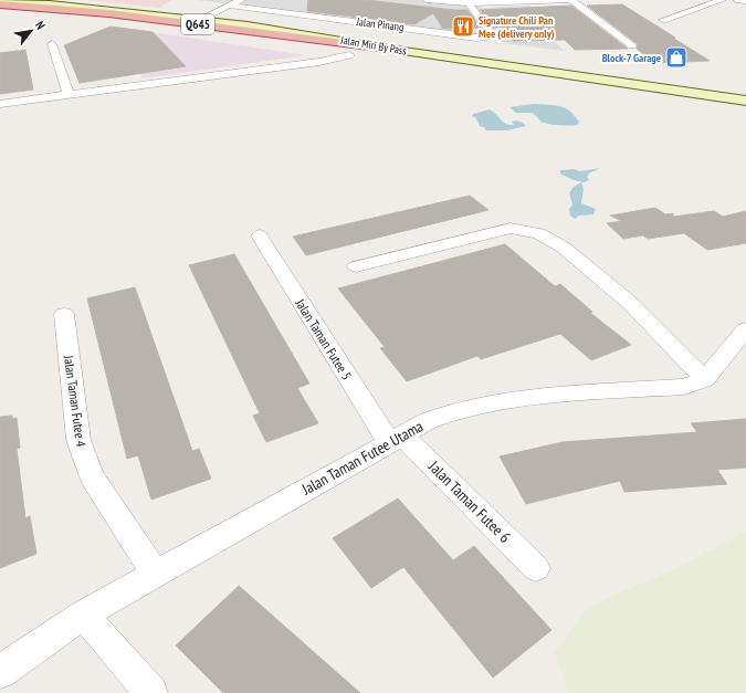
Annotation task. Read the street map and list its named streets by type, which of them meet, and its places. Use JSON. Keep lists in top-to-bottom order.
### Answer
{
  "streets": {
    "highway": ["Q645"],
    "main road": ["Jalan Miri By Pass"],
    "street": [
      "Jalan Pinang",
      "Jalan Taman Futee 5",
      "Jalan Taman Futee 4",
      "Jalan Taman Futee Utama",
      "Jalan Taman Futee 6"
    ]
  },
  "crossings": [
    ["Q645", "Jalan Miri By Pass"],
    ["Jalan Taman Futee 5", "Jalan Taman Futee Utama"],
    ["Jalan Taman Futee 5", "Jalan Taman Futee 6"],
    ["Jalan Taman Futee 4", "Jalan Taman Futee Utama"],
    ["Jalan Taman Futee Utama", "Jalan Taman Futee 6"]
  ],
  "places": {
    "restaurant": ["Signature Chili Pan Mee (delivery only)"],
    "shop": ["Block-7 Garage"]
  },
  "north": "top right"
}
